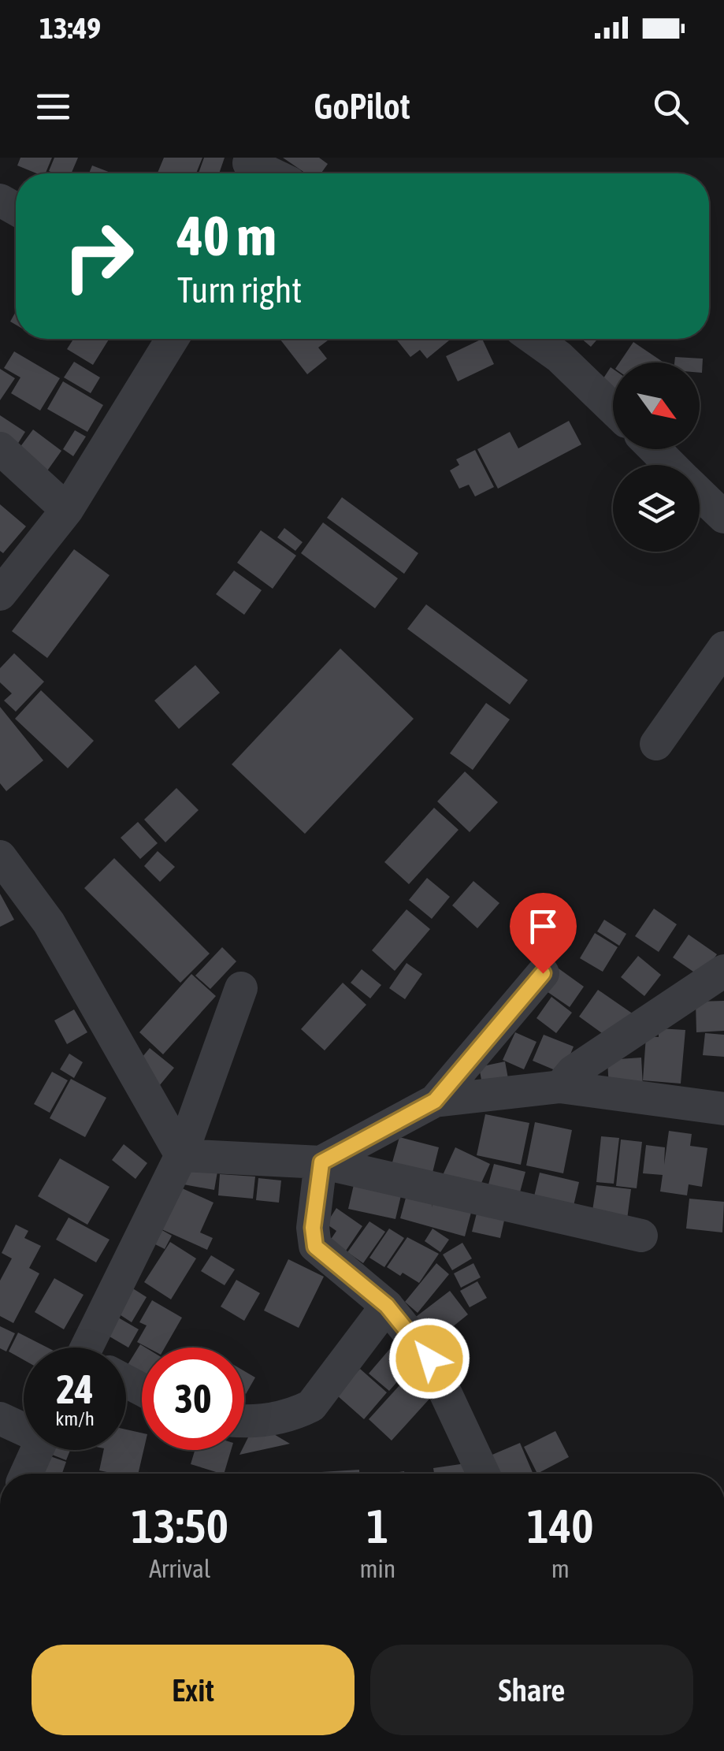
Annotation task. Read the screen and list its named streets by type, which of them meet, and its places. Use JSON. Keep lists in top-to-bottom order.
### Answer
{
  "north": "bottom right",
  "page": {
    "status": "13:49",
    "header": "GoPilot",
    "turn": ["40 m", "Turn right"],
    "speed": "24 km/h",
    "limit": "30",
    "eta": [
      "13:50",
      "Arrival",
      "1",
      "min",
      "140",
      "m"
    ],
    "buttons": ["Exit", "Share"]
  }
}
